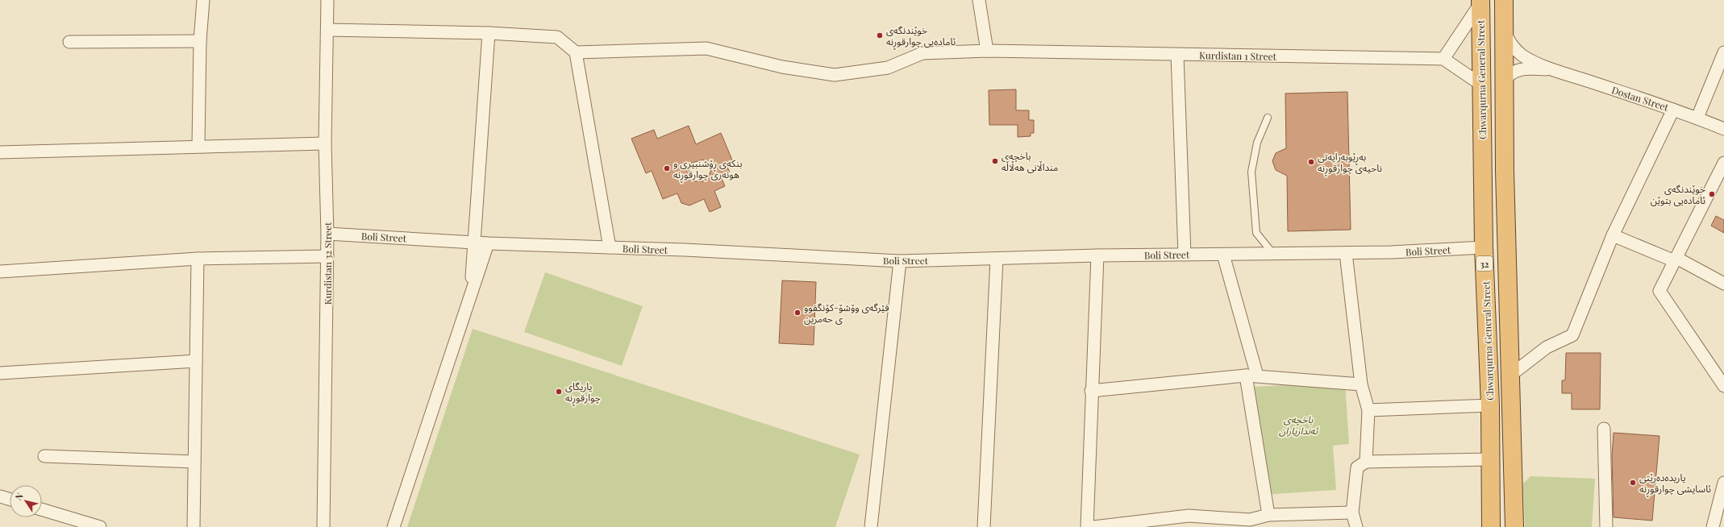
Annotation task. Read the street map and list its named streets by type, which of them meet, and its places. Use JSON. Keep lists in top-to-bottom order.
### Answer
{
  "streets": {
    "highway": ["Chwarqurna General Street", "32"],
    "street": [
      "Kurdistan 1 Street",
      "Dostan Street",
      "Boli Street",
      "Kurdistan 32 Street"
    ]
  },
  "crossings": [
    ["Chwarqurna General Street", "Boli Street"],
    ["Boli Street", "Kurdistan 32 Street"]
  ],
  "parks": ["باخچەی ئەندازیاران"],
  "places": [
    "خوێندنگەی ئامادەیی چوارقوڕنە",
    "باخچەی منداڵانی هەڵاڵە",
    "بەڕێوبەرایەتی ناحیەی چوارقوڕنە",
    "بنکەی ڕۆشنبیری و هونەری چوارقوڕنە",
    "خوێندنگەی ئامادەیی بتوێن",
    "فێرگەی وۆشۆ-کۆنگفوو ی حەمرین",
    "یاریگای چوارقوڕنە",
    "یاریدەدەرێتی ئاسایشی چوارقوڕنە"
  ],
  "north": "top left"
}
